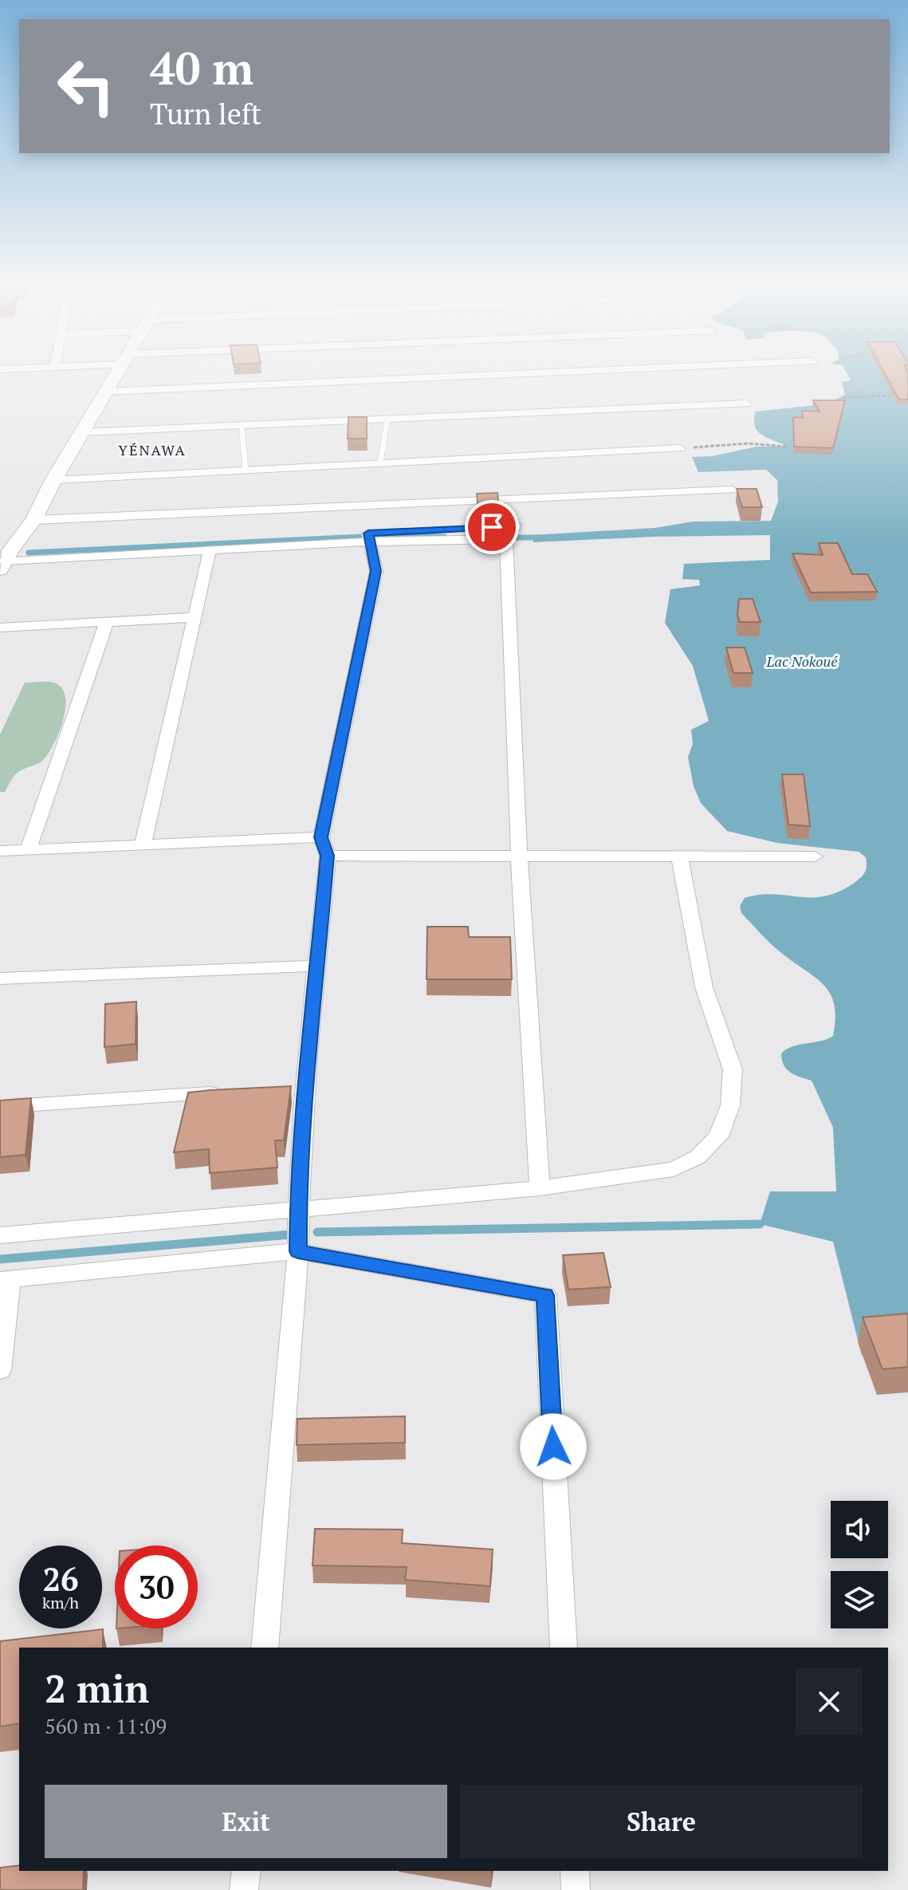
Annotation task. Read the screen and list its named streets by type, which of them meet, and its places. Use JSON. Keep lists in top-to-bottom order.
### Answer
{
  "districts": ["YÉNAWA"],
  "water": ["Lac Nokoué"],
  "page": {
    "turn": ["40 m", "Turn left"],
    "speed": "26 km/h",
    "limit": "30",
    "heading": ["2 min", "560 m · 11:09"],
    "buttons": ["Exit", "Share"]
  }
}
